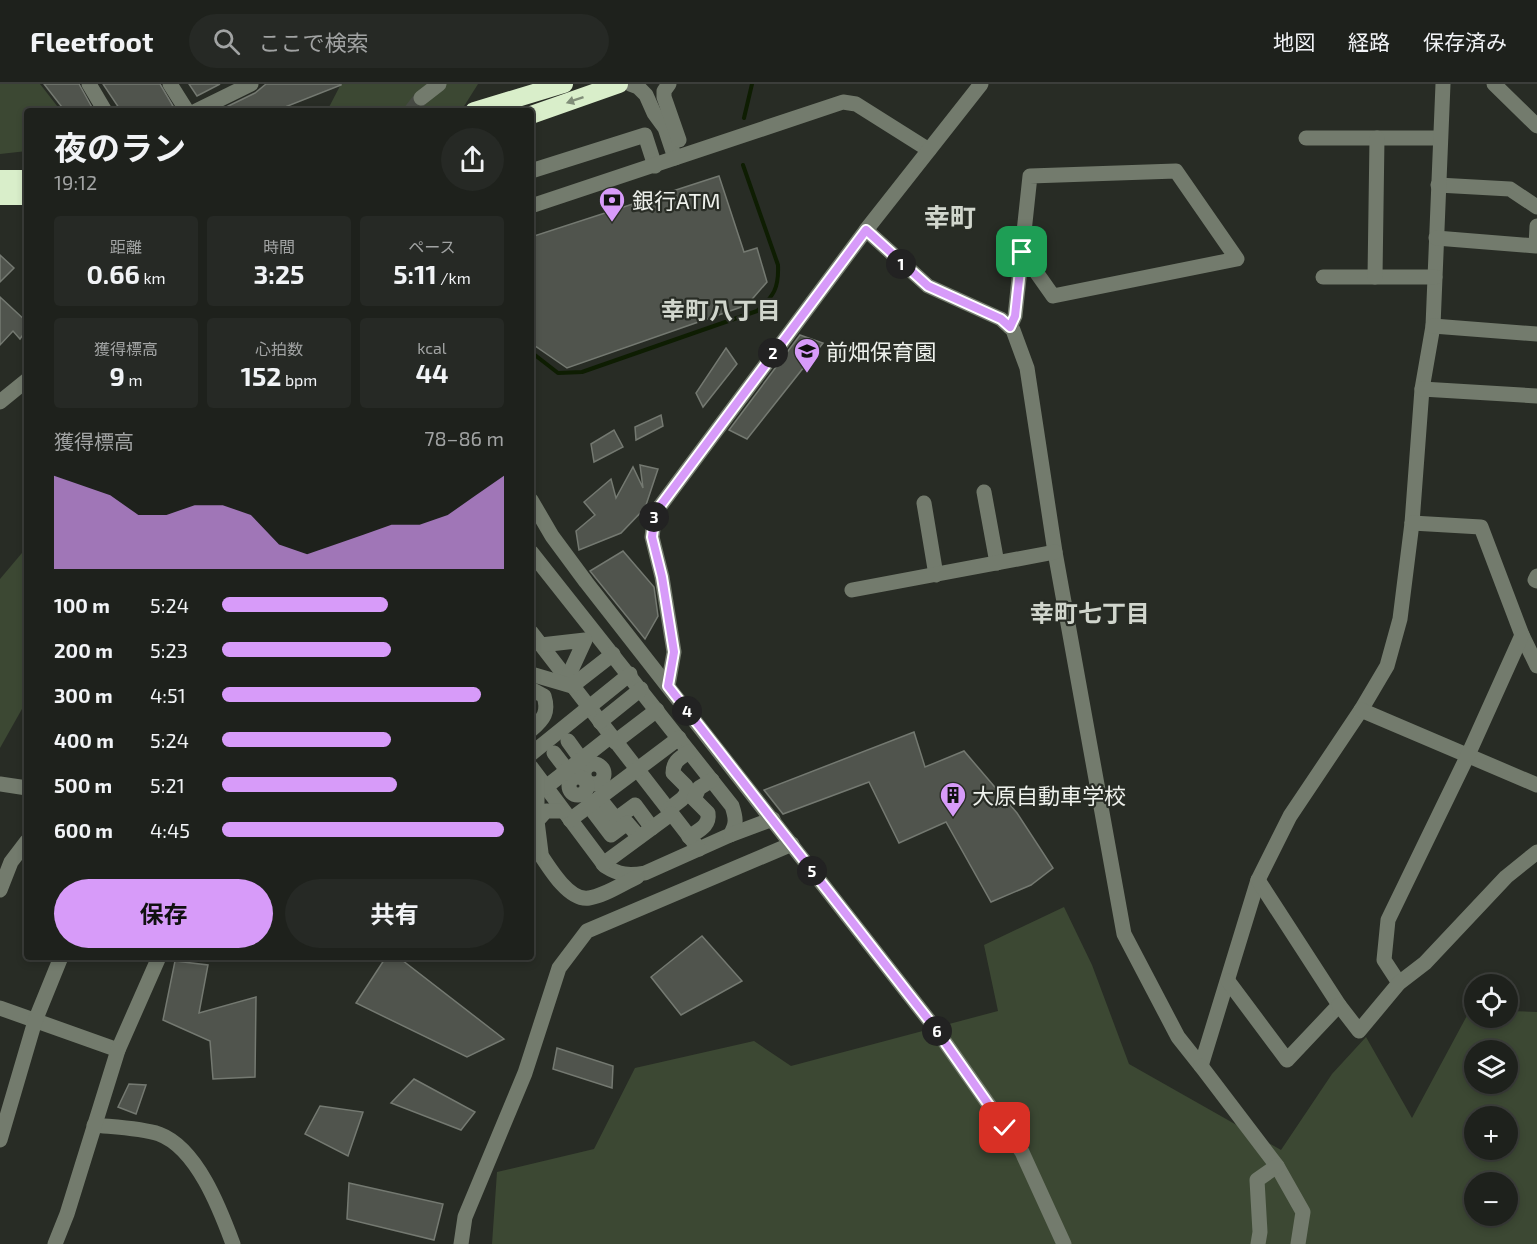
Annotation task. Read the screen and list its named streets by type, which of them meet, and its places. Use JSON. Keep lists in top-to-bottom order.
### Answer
{
  "districts": ["幸町", "幸町八丁目", "幸町七丁目"],
  "places": {
    "bank": ["銀行ATM"],
    "school or university": ["前畑保育園"],
    "building": ["大原自動車学校"]
  },
  "page": {
    "header": "Fleetfoot",
    "search": "ここで検索",
    "nav": ["地図", "経路", "保存済み"],
    "heading": ["夜のラン", "19:12"],
    "stats": [
      ["距離", "0.66 km"],
      ["時間", "3:25"],
      ["ペース", "5:11 /km"],
      ["獲得標高", "9 m"],
      ["心拍数", "152 bpm"],
      ["kcal", "44"]
    ],
    "pins": [
      "1",
      "2",
      "3",
      "4",
      "5",
      "6"
    ],
    "chart": ["獲得標高", "78–86 m"],
    "list": [
      {
        "name": "100 m",
        "note": "5:24"
      },
      {
        "name": "200 m",
        "note": "5:23"
      },
      {
        "name": "300 m",
        "note": "4:51"
      },
      {
        "name": "400 m",
        "note": "5:24"
      },
      {
        "name": "500 m",
        "note": "5:21"
      },
      {
        "name": "600 m",
        "note": "4:45"
      }
    ],
    "buttons": ["保存", "共有"],
    "map_buttons": ["+", "−"]
  }
}
